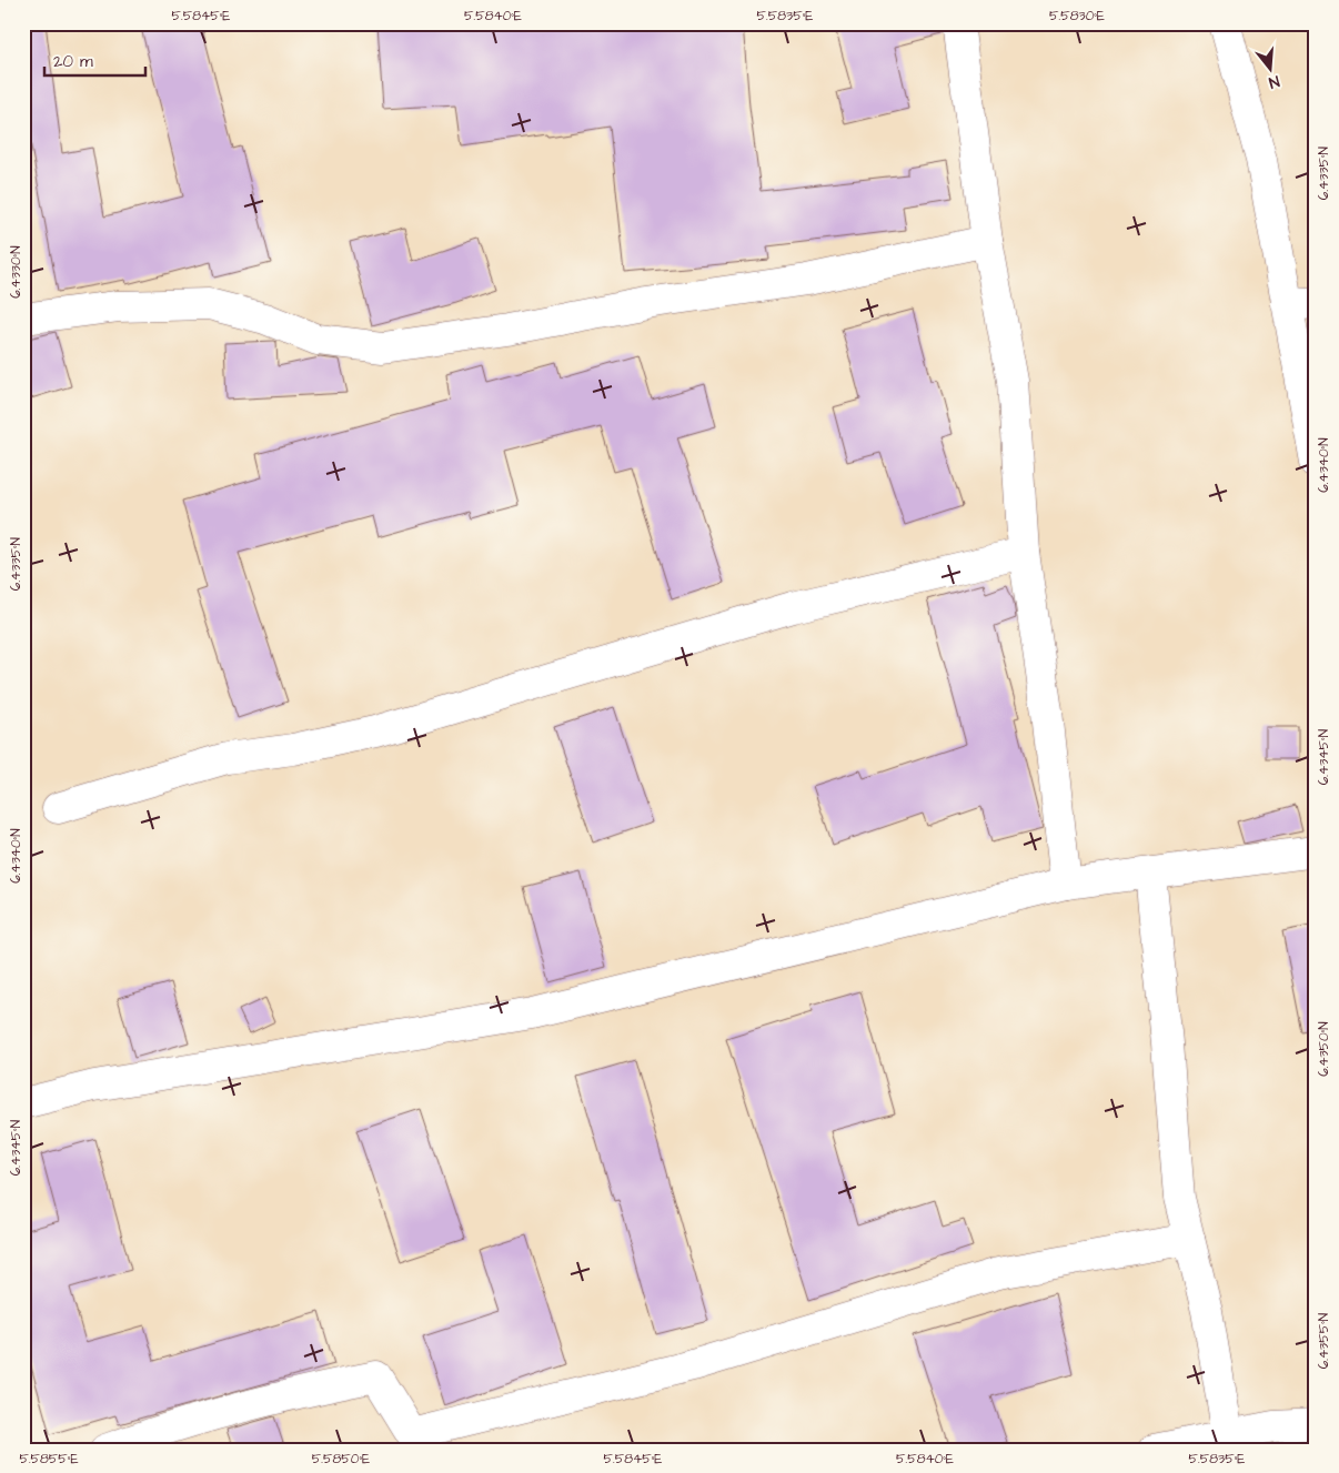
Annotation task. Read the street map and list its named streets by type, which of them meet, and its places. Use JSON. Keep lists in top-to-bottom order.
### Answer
{
  "scale_bar": "20 m",
  "north": "bottom",
  "coordinates": [
    "5.5845°E",
    "5.5840°E",
    "5.5835°E",
    "5.5830°E",
    "6.4335°N",
    "6.4330°N",
    "6.4340°N",
    "6.4345°N",
    "6.4350°N",
    "6.4355°N",
    "5.5855°E",
    "5.5850°E"
  ]
}
